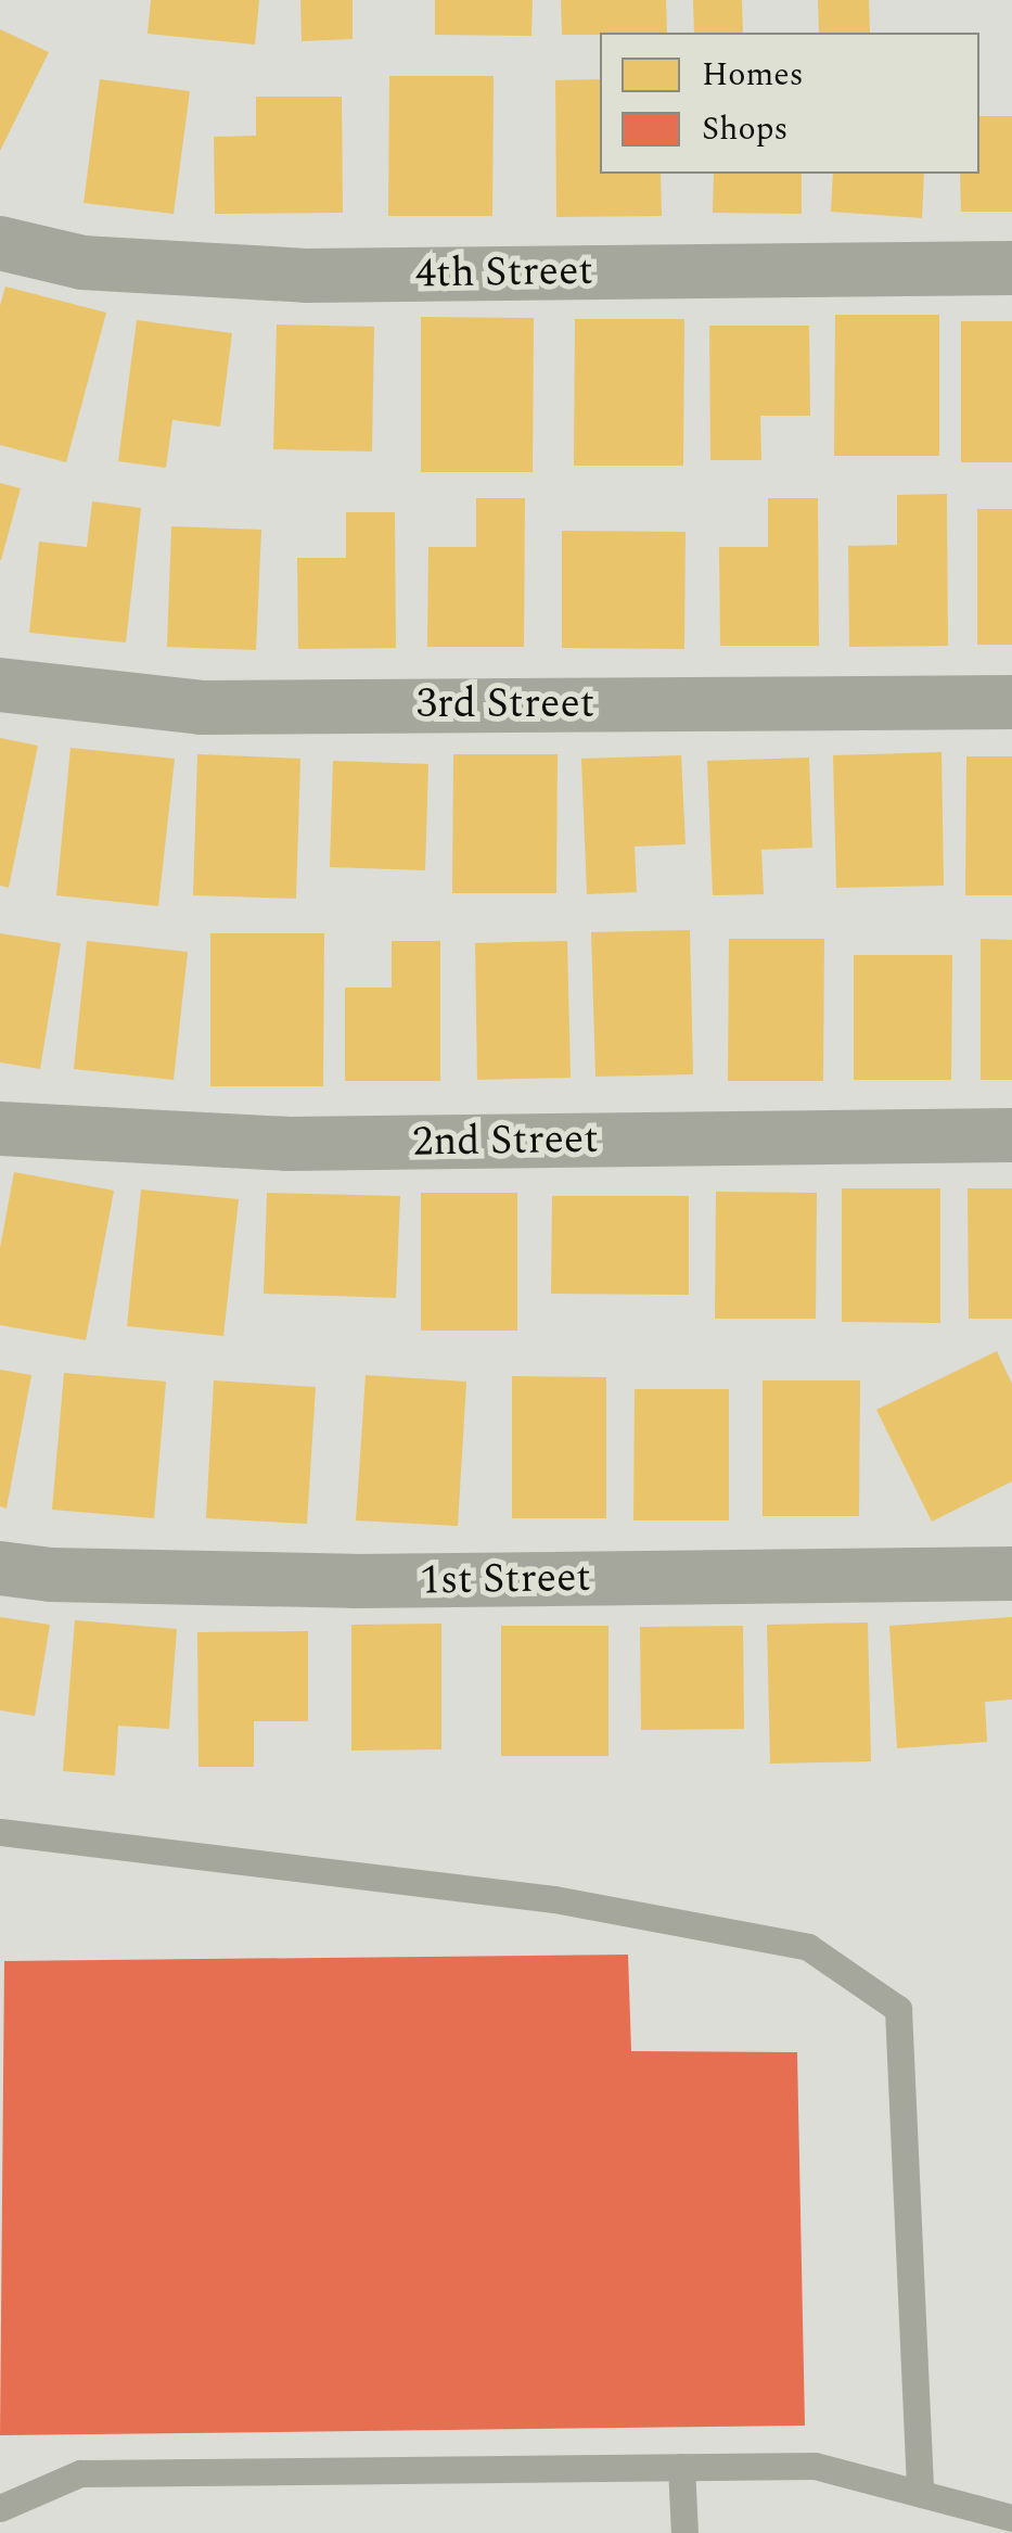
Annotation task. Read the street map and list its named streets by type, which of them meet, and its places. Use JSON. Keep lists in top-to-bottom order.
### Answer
{
  "streets": {
    "street": [
      "4th Street",
      "3rd Street",
      "2nd Street",
      "1st Street"
    ]
  },
  "legend": ["Homes", "Shops"]
}
